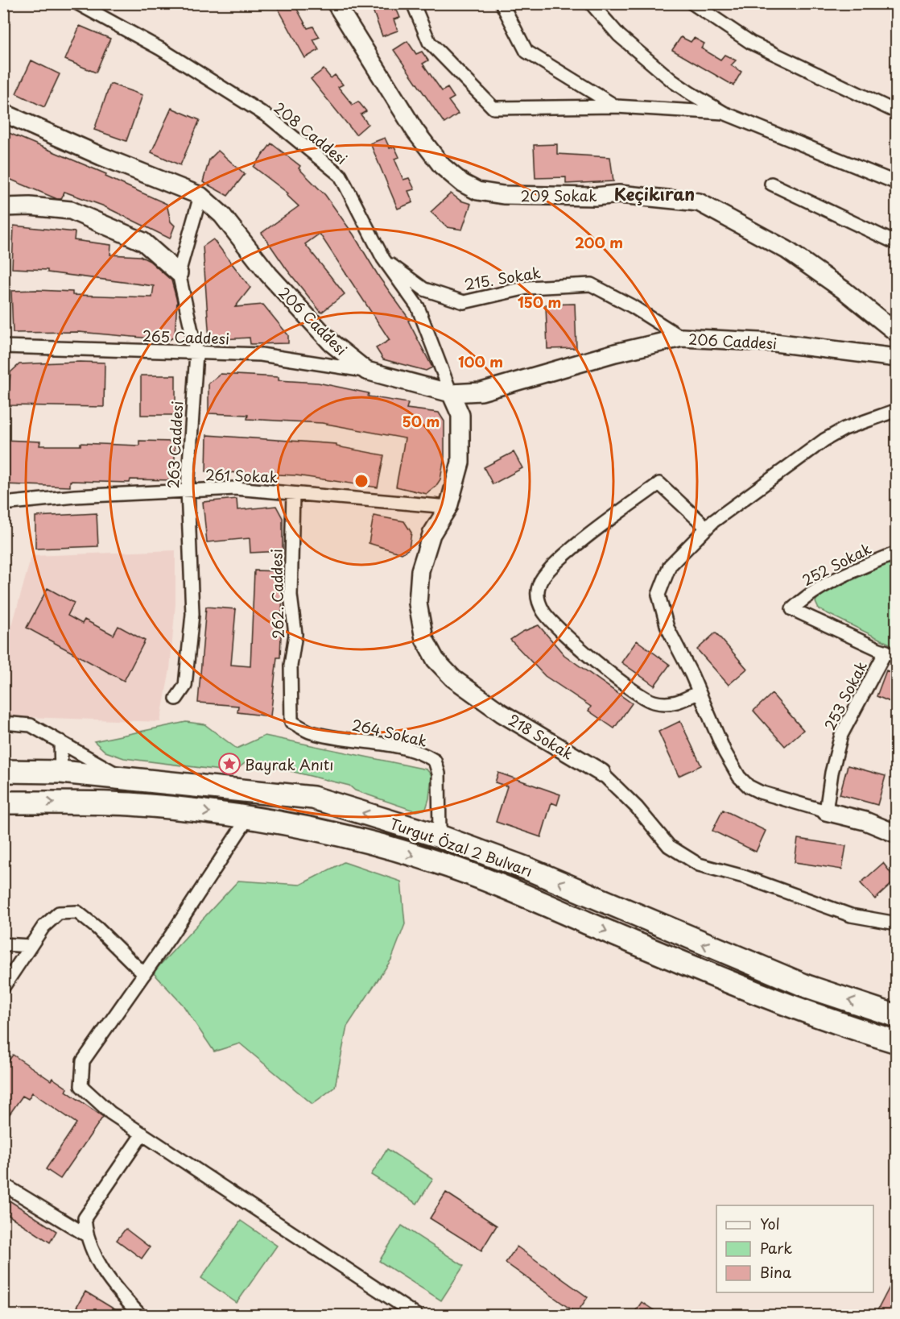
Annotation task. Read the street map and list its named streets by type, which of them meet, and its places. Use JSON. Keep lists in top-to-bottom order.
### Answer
{
  "streets": {
    "highway": ["Turgut Özal 2 Bulvarı"],
    "street": [
      "208 Caddesi",
      "209 Sokak",
      "215. Sokak",
      "206 Caddesi",
      "265 Caddesi",
      "263 Caddesi",
      "261 Sokak",
      "252 Sokak",
      "262. Caddesi",
      "253 Sokak",
      "264 Sokak",
      "218 Sokak"
    ]
  },
  "crossings": [
    ["208 Caddesi", "215. Sokak"],
    ["208 Caddesi", "206 Caddesi"],
    ["208 Caddesi", "218 Sokak"],
    ["215. Sokak", "206 Caddesi"],
    ["206 Caddesi", "265 Caddesi"],
    ["206 Caddesi", "263 Caddesi"],
    ["206 Caddesi", "218 Sokak"],
    ["265 Caddesi", "263 Caddesi"],
    ["263 Caddesi", "261 Sokak"],
    ["261 Sokak", "262. Caddesi"],
    ["261 Sokak", "218 Sokak"],
    ["252 Sokak", "253 Sokak"],
    ["262. Caddesi", "264 Sokak"],
    ["264 Sokak", "Turgut Özal 2 Bulvarı"]
  ],
  "districts": ["Keçikıran"],
  "places": {
    "place": ["Bayrak Anıtı"]
  },
  "legend": ["Yol", "Park", "Bina"],
  "rings": [
    "200 m",
    "150 m",
    "100 m",
    "50 m"
  ]
}
